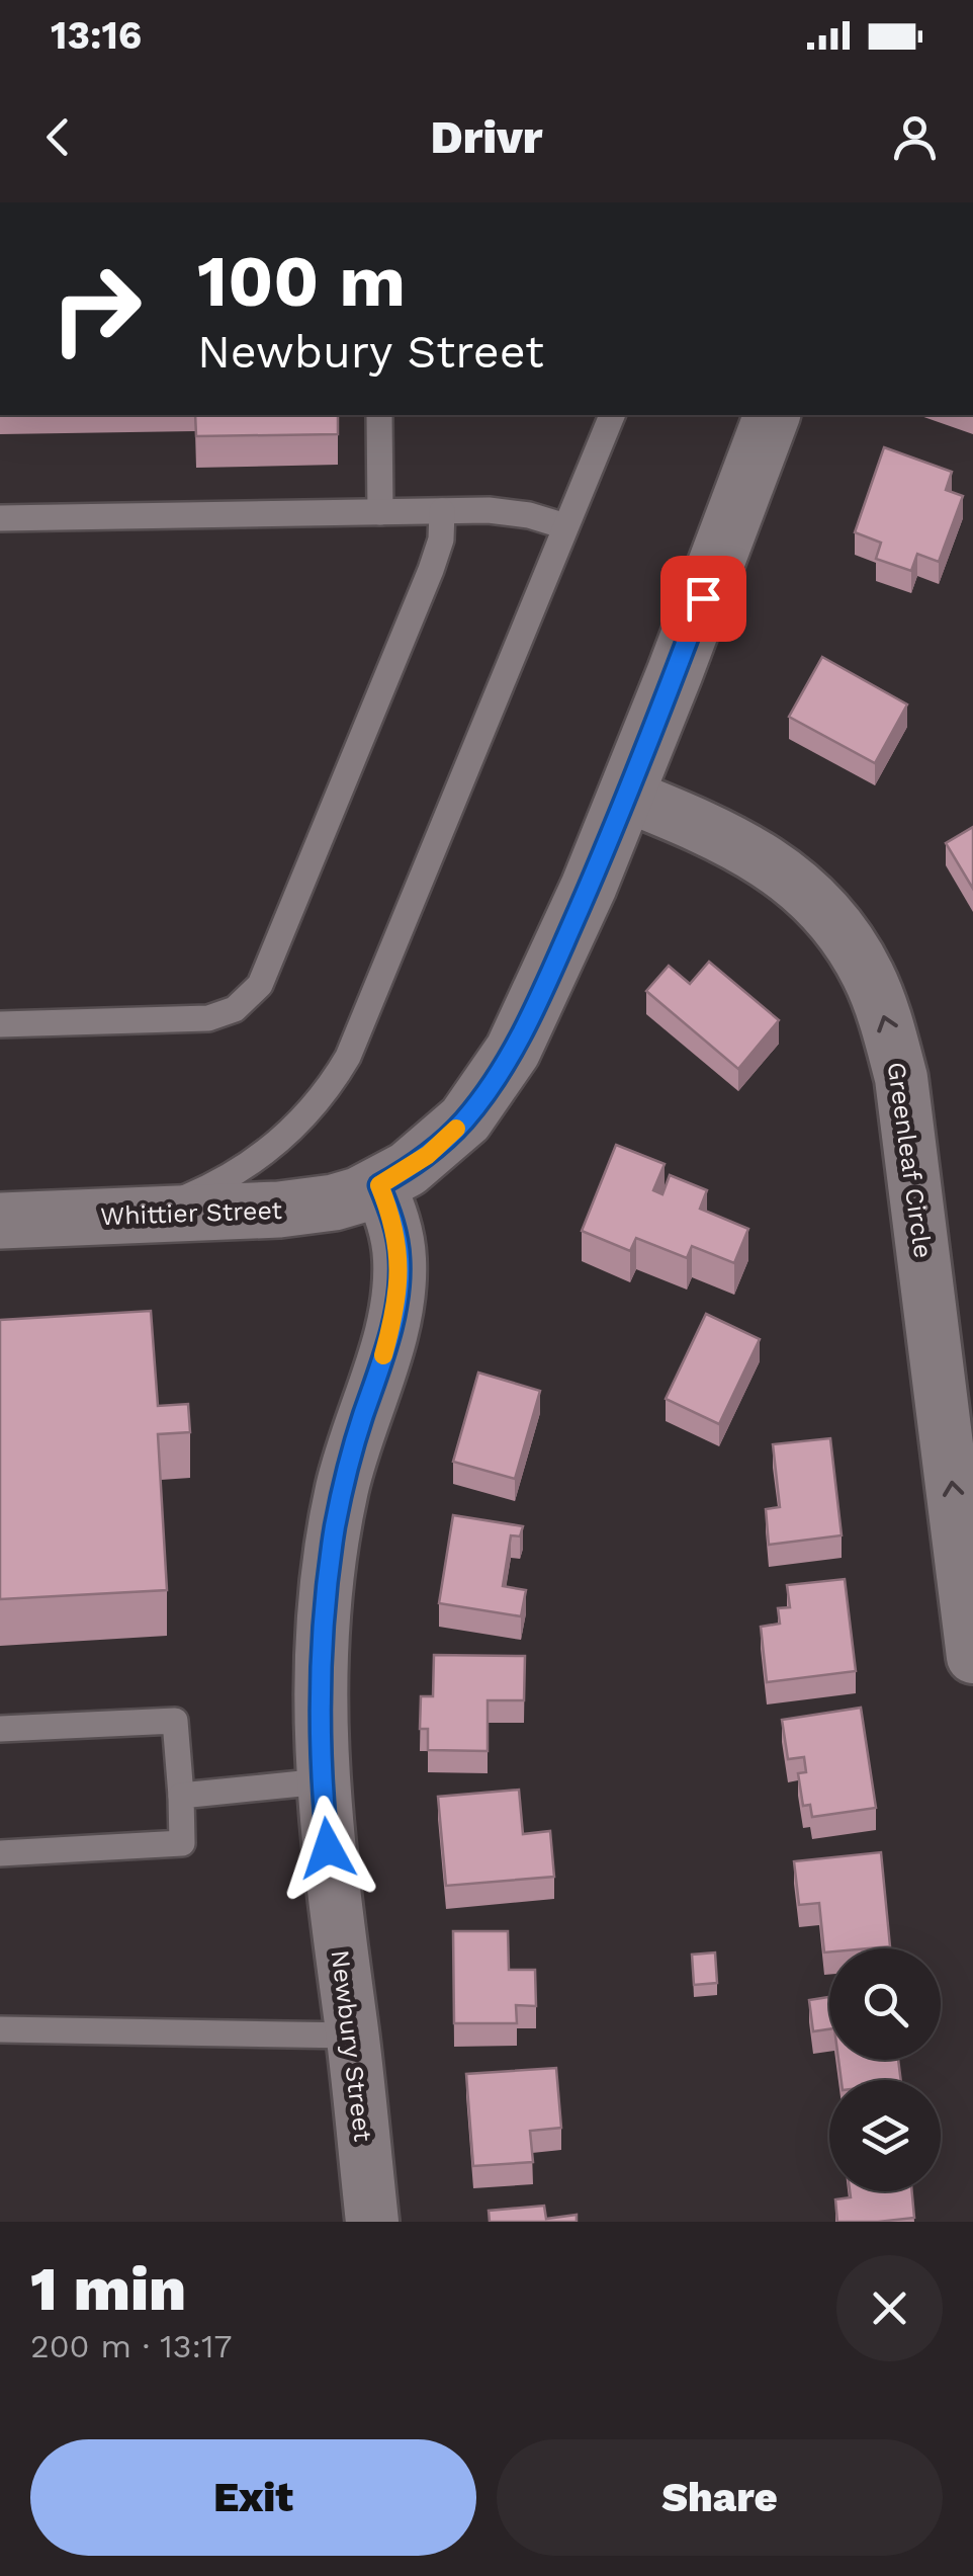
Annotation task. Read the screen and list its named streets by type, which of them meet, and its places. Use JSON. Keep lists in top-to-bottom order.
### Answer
{
  "streets": {
    "street": ["Greenleaf Circle", "Whittier Street", "Newbury Street"]
  },
  "crossings": [
    ["Whittier Street", "Newbury Street"]
  ],
  "one_way": ["Greenleaf Circle"],
  "page": {
    "status": "13:16",
    "header": "Drivr",
    "turn": ["100 m", "Newbury Street"],
    "heading": ["1 min", "200 m · 13:17"],
    "buttons": ["Exit", "Share"]
  }
}
